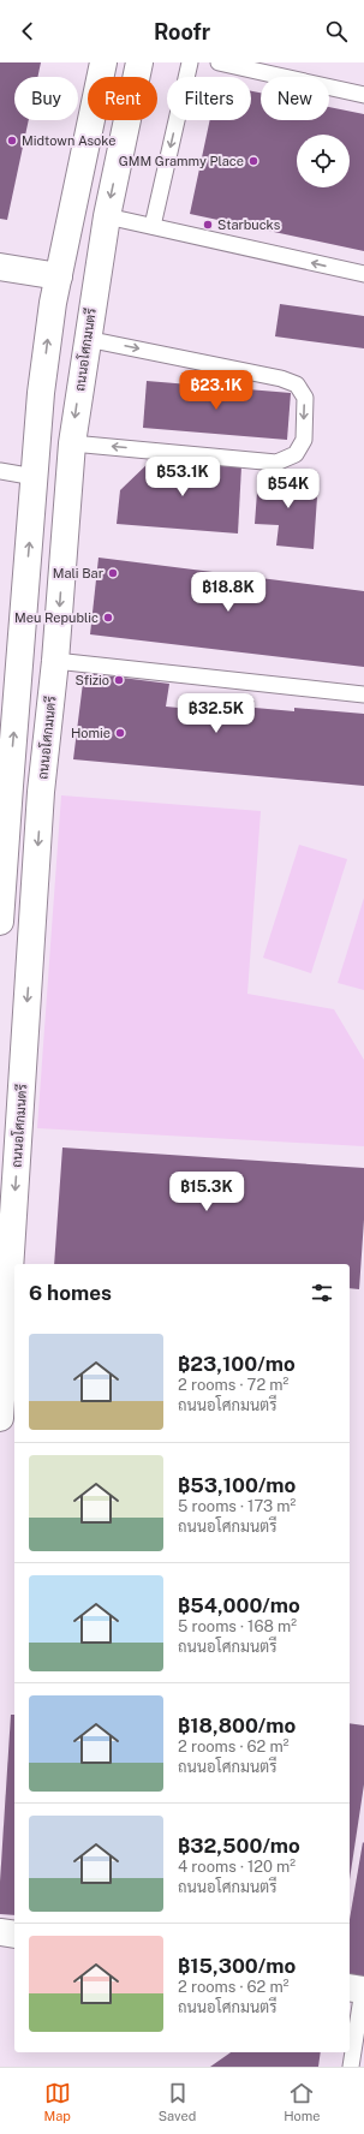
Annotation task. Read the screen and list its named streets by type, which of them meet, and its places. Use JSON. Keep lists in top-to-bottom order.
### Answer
{
  "streets": {
    "main road": ["ถนนอโศกมนตรี"]
  },
  "places": [
    "Midtown Asoke",
    "GMM Grammy Place",
    "Starbucks",
    "Mali Bar",
    "Meu Republic",
    "Sfizio",
    "Homie"
  ],
  "page": {
    "header": "Roofr",
    "chip": [
      "Buy",
      "Rent",
      "Filters",
      "New"
    ],
    "price": [
      "฿23.1K",
      "฿53.1K",
      "฿54K",
      "฿18.8K",
      "฿32.5K",
      "฿15.3K"
    ],
    "heading": "6 homes",
    "list": [
      {
        "name": "฿23,100/mo",
        "note": "2 rooms · 72 m² · ถนนอโศกมนตรี"
      },
      {
        "name": "฿53,100/mo",
        "note": "5 rooms · 173 m² · ถนนอโศกมนตรี"
      },
      {
        "name": "฿54,000/mo",
        "note": "5 rooms · 168 m² · ถนนอโศกมนตรี"
      },
      {
        "name": "฿18,800/mo",
        "note": "2 rooms · 62 m² · ถนนอโศกมนตรี"
      },
      {
        "name": "฿32,500/mo",
        "note": "4 rooms · 120 m² · ถนนอโศกมนตรี"
      },
      {
        "name": "฿15,300/mo",
        "note": "2 rooms · 62 m² · ถนนอโศกมนตรี"
      }
    ],
    "tabs": ["Map", "Saved", "Home"]
  }
}
